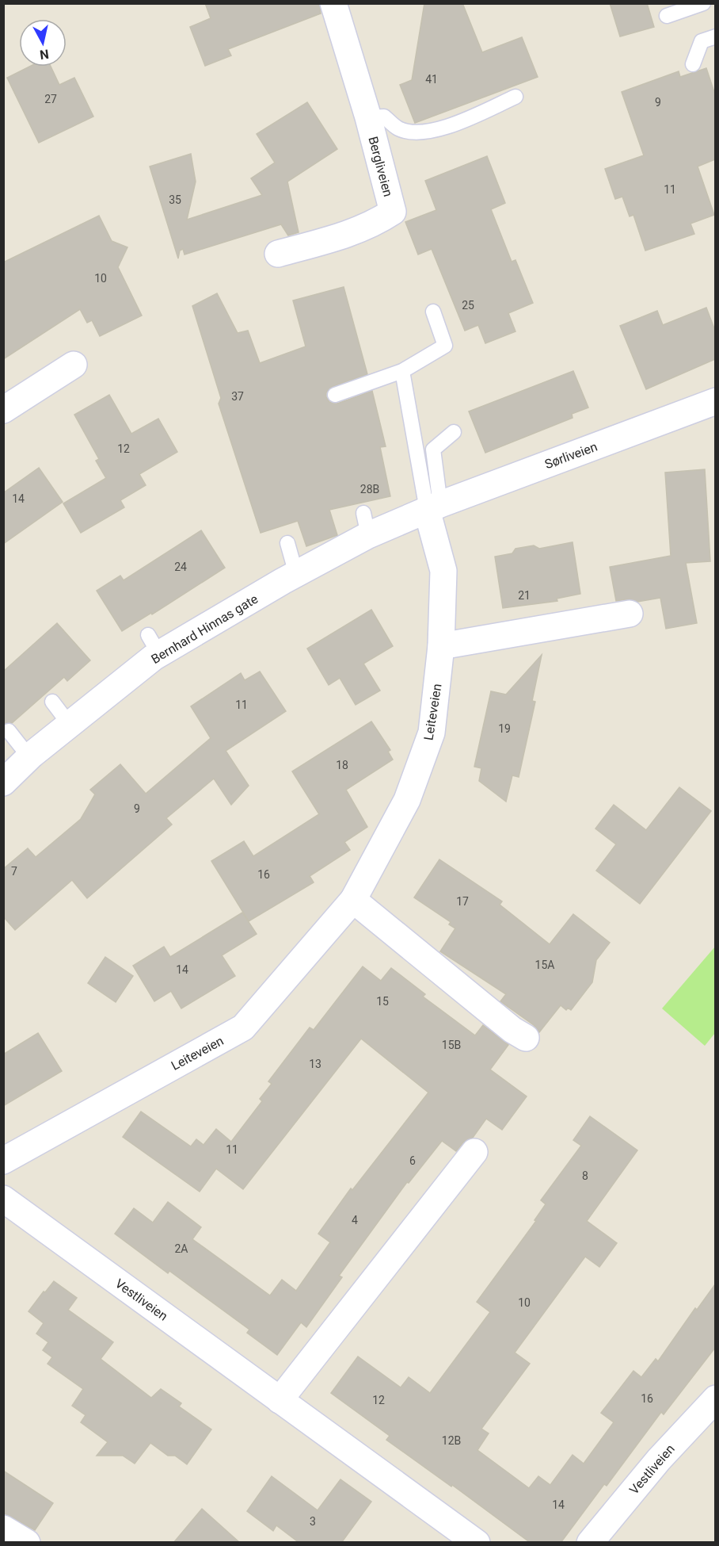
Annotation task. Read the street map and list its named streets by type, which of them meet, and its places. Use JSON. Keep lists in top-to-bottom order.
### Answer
{
  "streets": {
    "street": [
      "Bergliveien",
      "Sørliveien",
      "Bernhard Hinnas gate",
      "Leiteveien",
      "Vestliveien"
    ]
  },
  "crossings": [
    ["Sørliveien", "Bernhard Hinnas gate"],
    ["Sørliveien", "Leiteveien"],
    ["Bernhard Hinnas gate", "Leiteveien"]
  ],
  "house_numbers": [
    "41",
    "27",
    "9",
    "11",
    "35",
    "10",
    "25",
    "37",
    "12",
    "28B",
    "14",
    "24",
    "21",
    "11",
    "19",
    "18",
    "9",
    "7",
    "16",
    "17",
    "15A",
    "14",
    "15",
    "15B",
    "13",
    "11",
    "6",
    "8",
    "4",
    "2A",
    "10",
    "16",
    "12",
    "12B",
    "14",
    "3"
  ],
  "north": "bottom"
}
